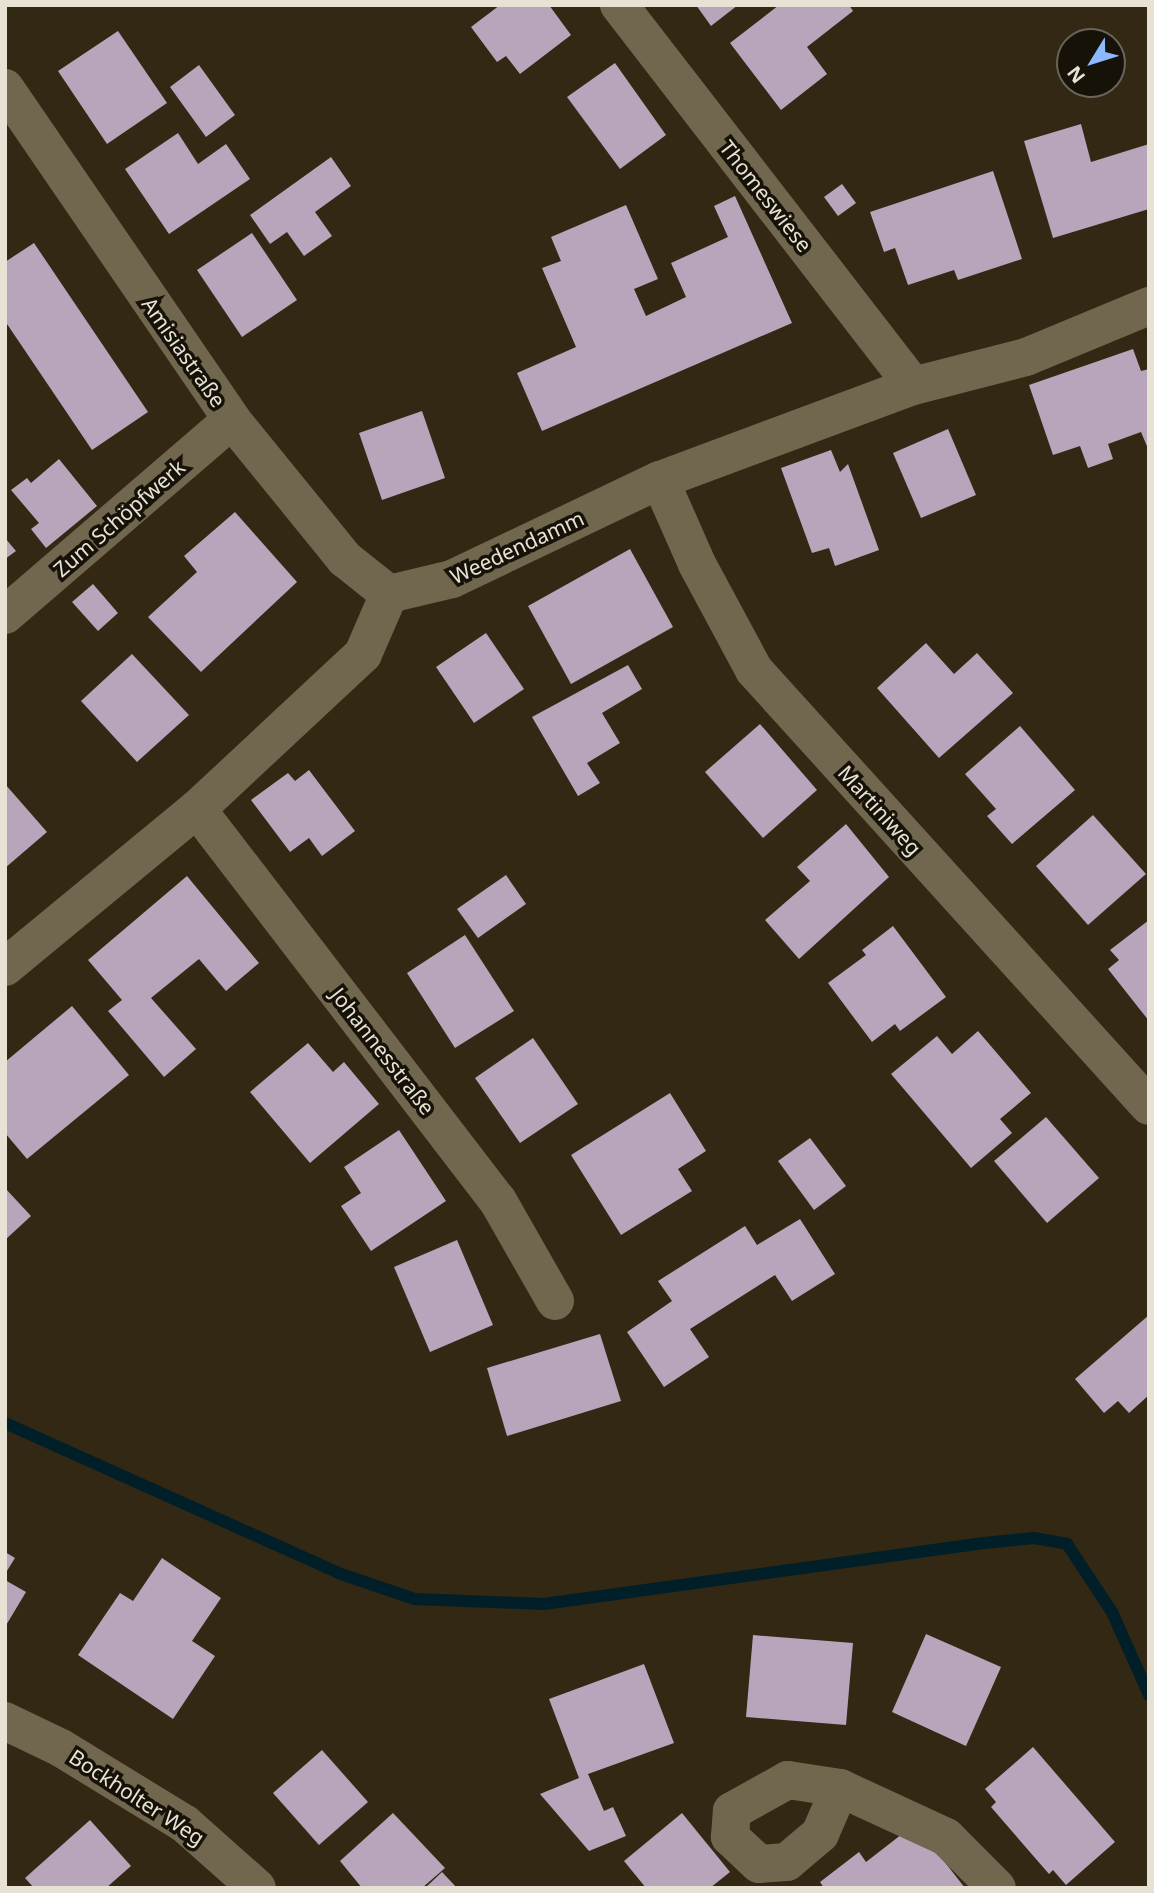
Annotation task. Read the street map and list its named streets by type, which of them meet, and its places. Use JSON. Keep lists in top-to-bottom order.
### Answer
{
  "streets": {
    "street": [
      "Thomeswiese",
      "Amisiastraße",
      "Zum Schöpfwerk",
      "Weedendamm",
      "Martiniweg",
      "Johannesstraße",
      "Bockholter Weg"
    ]
  },
  "crossings": [
    ["Thomeswiese", "Weedendamm"],
    ["Amisiastraße", "Zum Schöpfwerk"],
    ["Amisiastraße", "Weedendamm"],
    ["Weedendamm", "Martiniweg"]
  ],
  "north": "bottom left"
}
